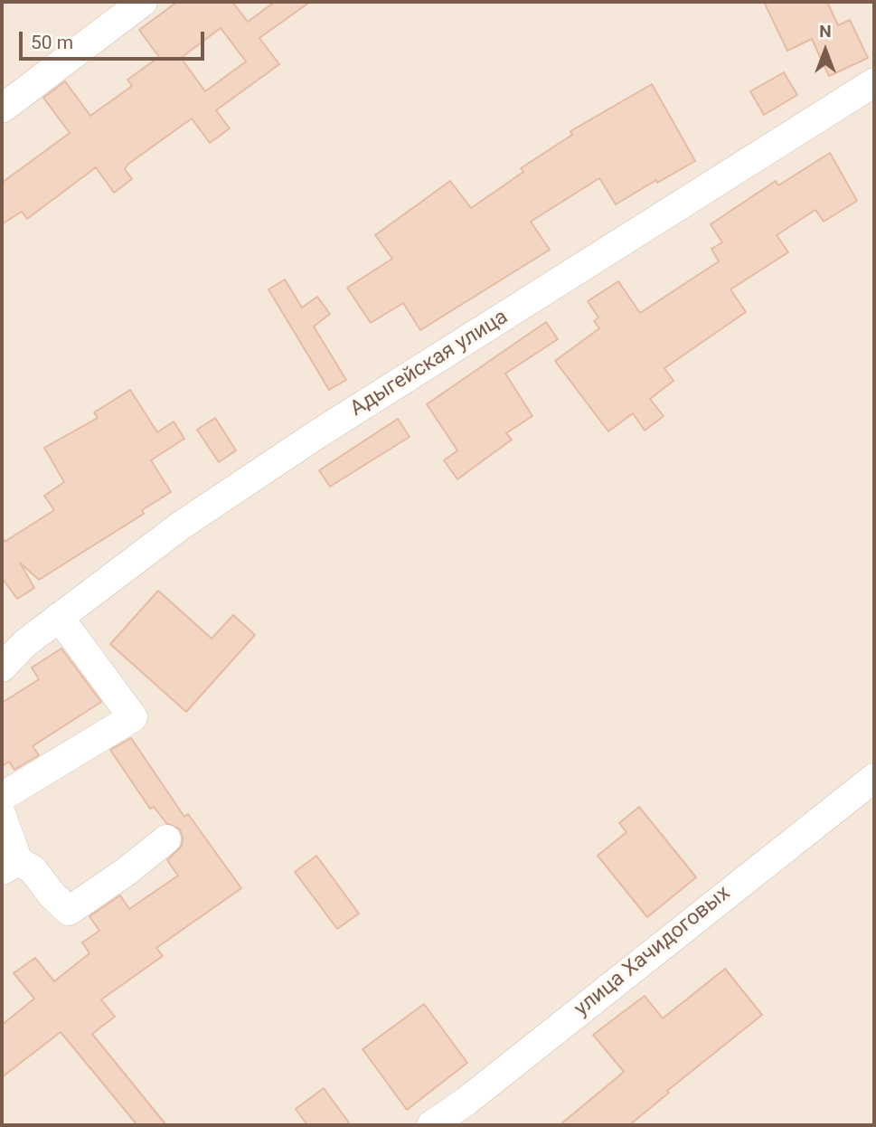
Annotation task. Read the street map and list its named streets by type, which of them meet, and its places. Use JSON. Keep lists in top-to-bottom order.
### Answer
{
  "streets": {
    "street": ["Адыгейская улица", "улица Хачидоговых"]
  },
  "scale_bar": "50 m",
  "north": "top"
}
